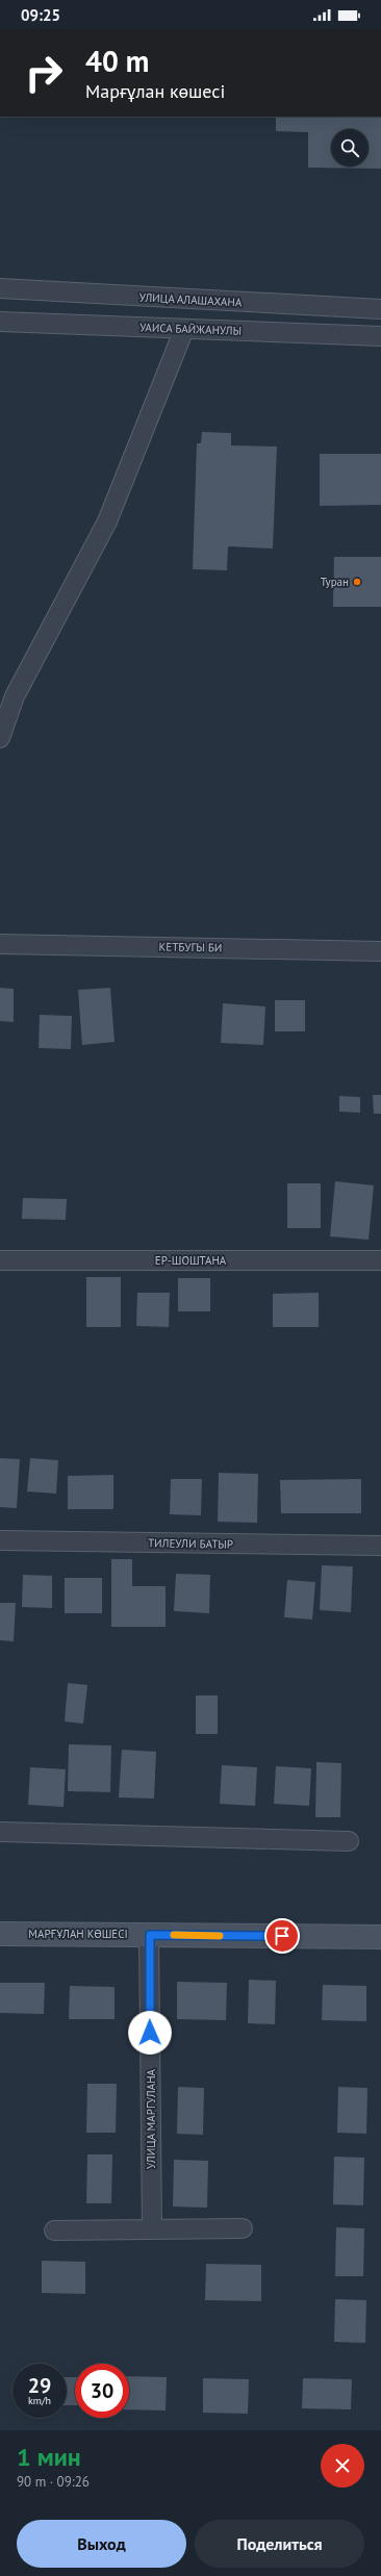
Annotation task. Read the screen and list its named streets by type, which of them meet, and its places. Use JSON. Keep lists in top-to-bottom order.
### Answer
{
  "streets": {
    "main road": ["МАРҒҰЛАН КӨШЕСІ"],
    "street": [
      "УЛИЦА АЛАШАХАНА",
      "УАИСА БАЙЖАНУЛЫ",
      "КЕТБУГЫ БИ",
      "ЕР-ШОШТАНА",
      "ТИЛЕУЛИ БАТЫР",
      "УЛИЦА МАРГУЛАНА"
    ]
  },
  "crossings": [
    ["МАРҒҰЛАН КӨШЕСІ", "УЛИЦА МАРГУЛАНА"]
  ],
  "places": ["Туран"],
  "page": {
    "status": "09:25",
    "turn": ["40 m", "Марғұлан көшесі"],
    "speed": "29 km/h",
    "limit": "30",
    "heading": ["1 мин", "90 m · 09:26"],
    "buttons": ["Выход", "Поделиться"]
  }
}
